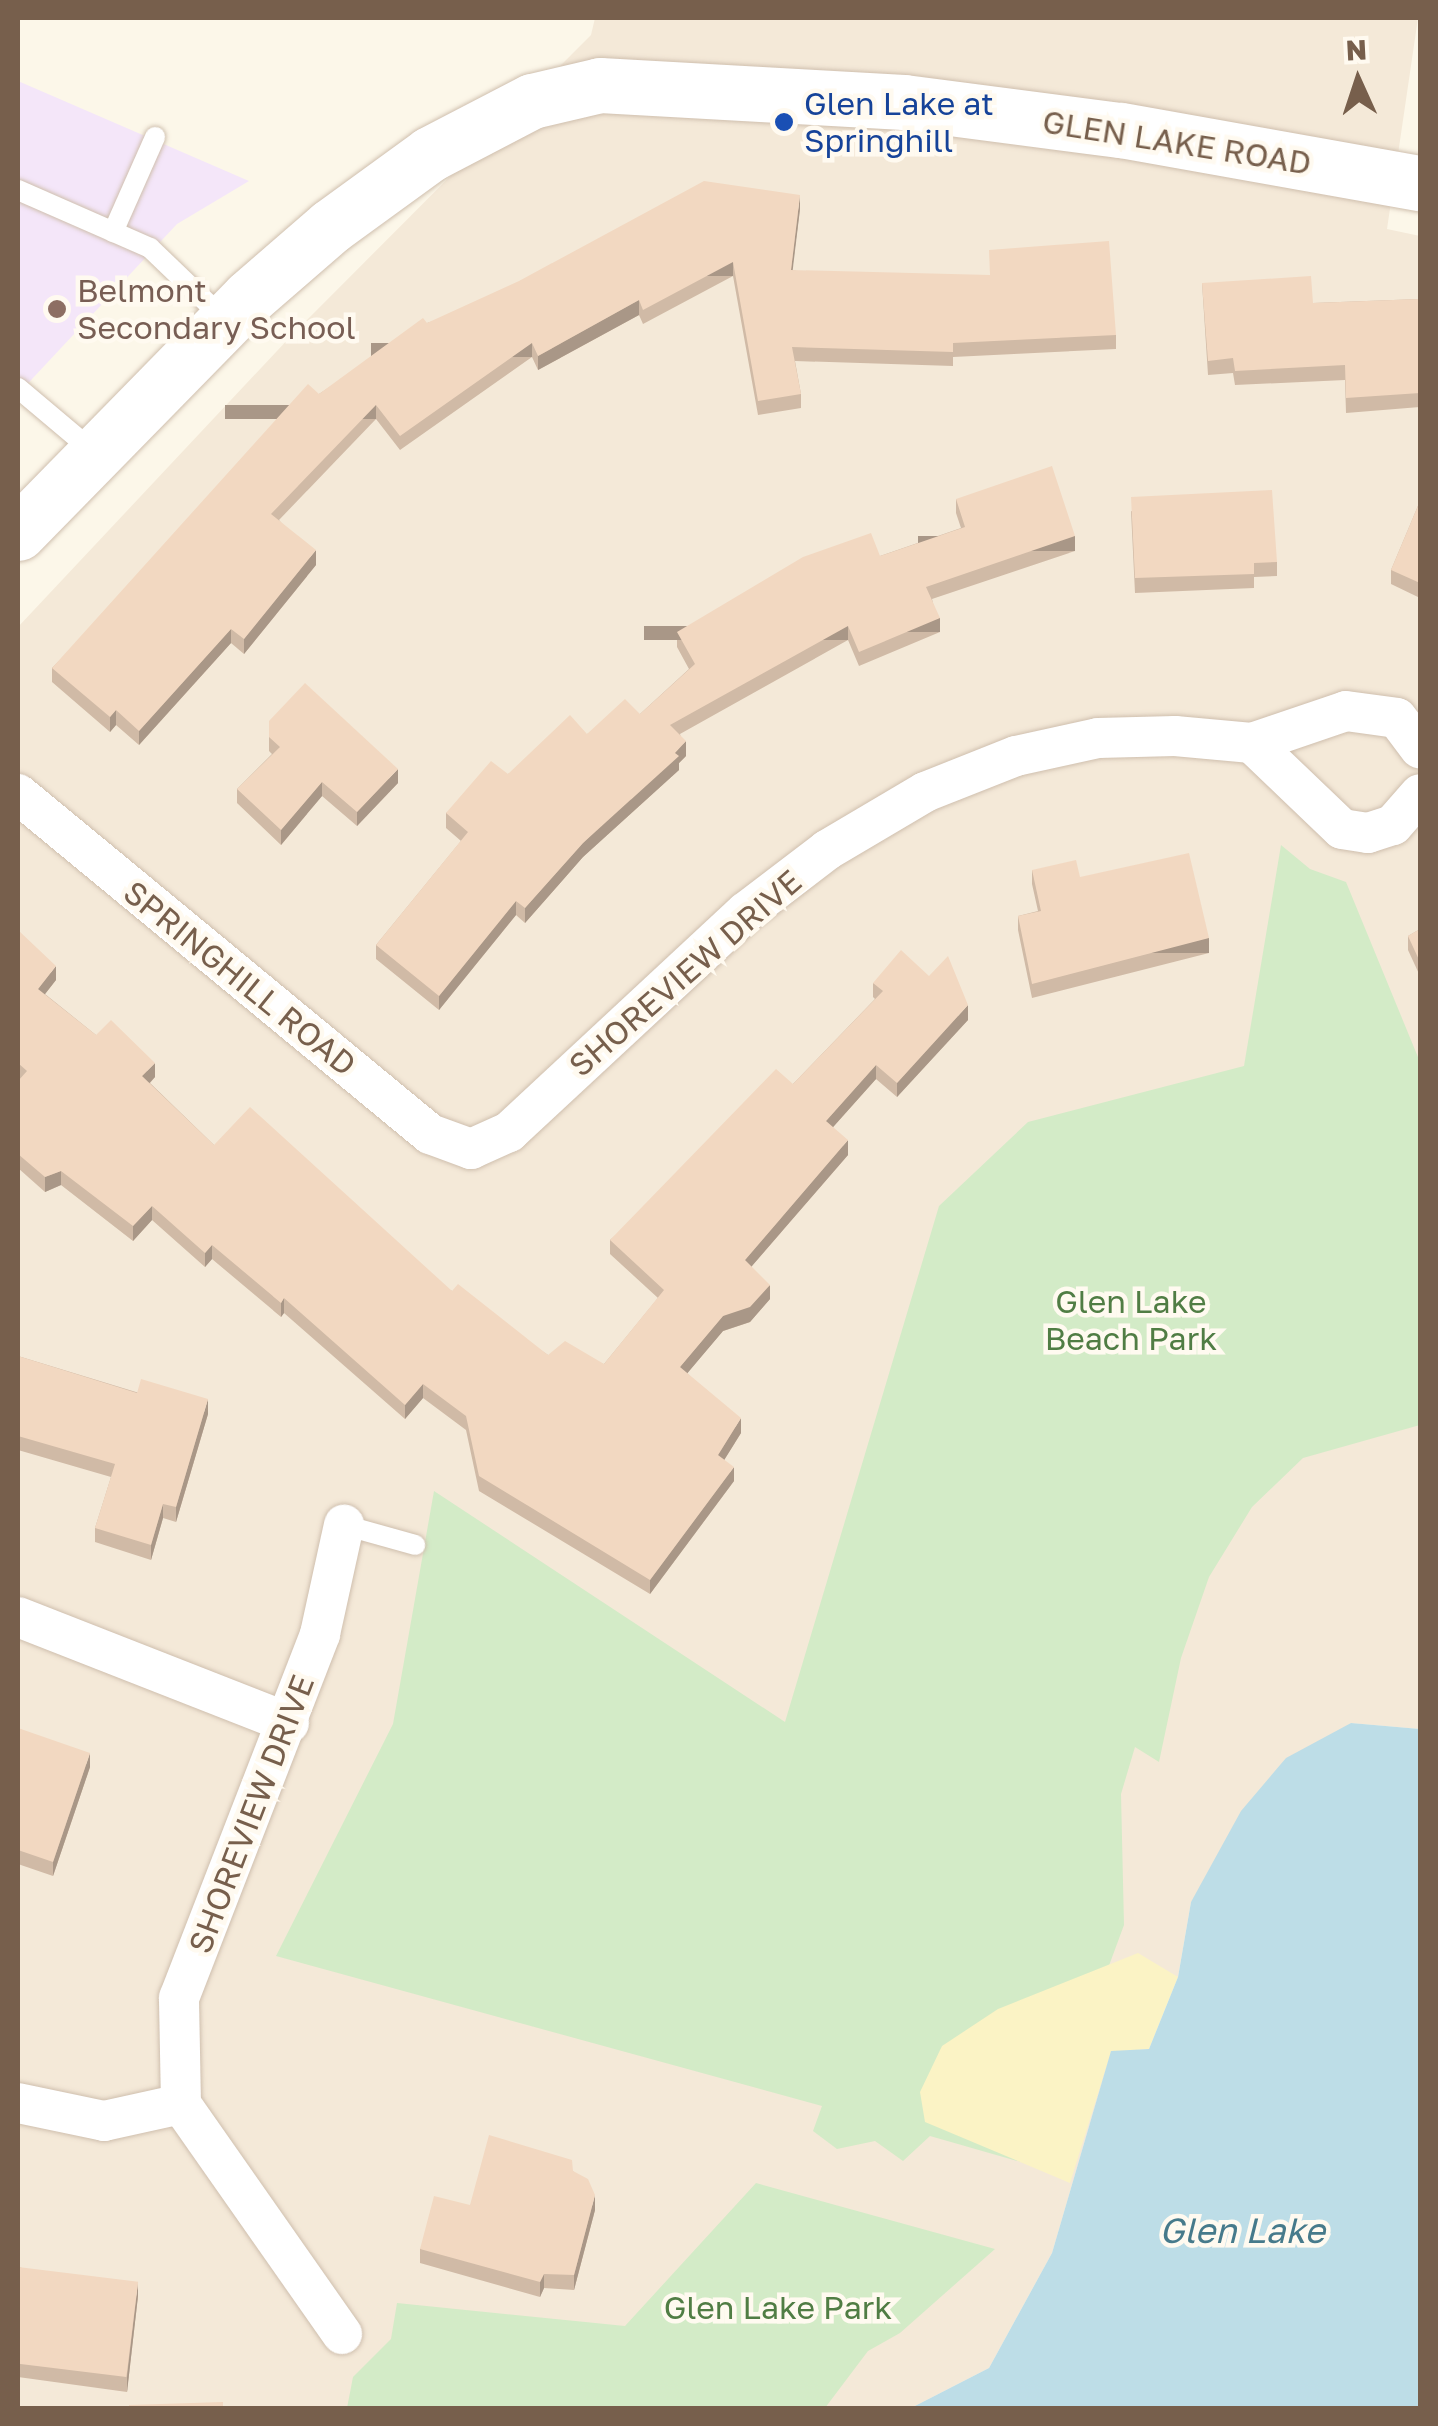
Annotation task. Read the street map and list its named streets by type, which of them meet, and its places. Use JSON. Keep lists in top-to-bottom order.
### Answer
{
  "streets": {
    "street": ["GLEN LAKE ROAD", "SHOREVIEW DRIVE", "SPRINGHILL ROAD"]
  },
  "crossings": [
    ["SHOREVIEW DRIVE", "SPRINGHILL ROAD"]
  ],
  "water": ["Glen Lake"],
  "parks": ["Glen Lake Beach Park", "Glen Lake Park"],
  "places": ["Glen Lake at Springhill", "Belmont Secondary School"],
  "north": "top"
}
